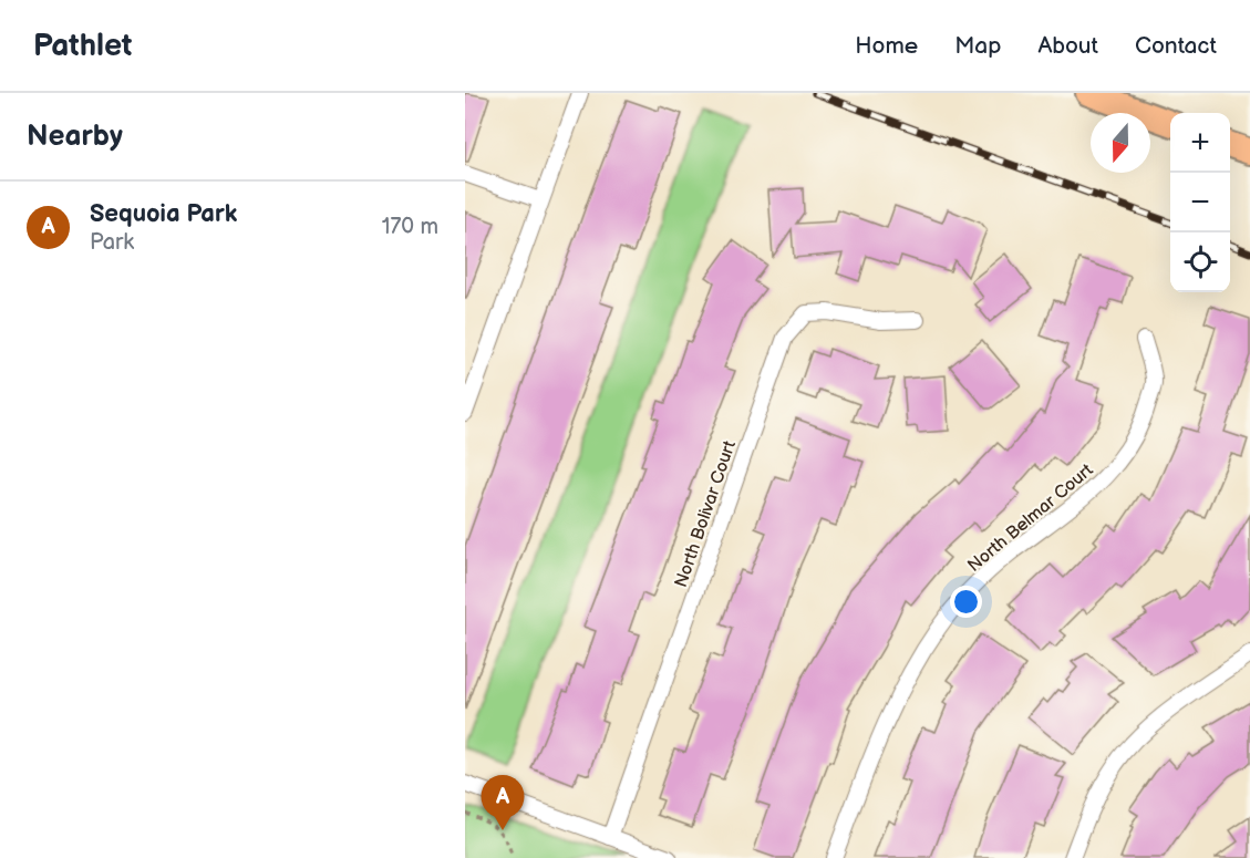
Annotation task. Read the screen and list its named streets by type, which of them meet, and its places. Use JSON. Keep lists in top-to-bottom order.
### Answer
{
  "streets": {
    "street": ["North Bolivar Court", "North Belmar Court"]
  },
  "north": "bottom",
  "page": {
    "header": "Pathlet",
    "nav": [
      "Home",
      "Map",
      "About",
      "Contact"
    ],
    "heading": "Nearby",
    "map_buttons": ["+", "−"],
    "list": [
      {
        "mark": "A",
        "name": "Sequoia Park",
        "note": "Park",
        "value": "170 m"
      }
    ],
    "pins": "A"
  }
}
